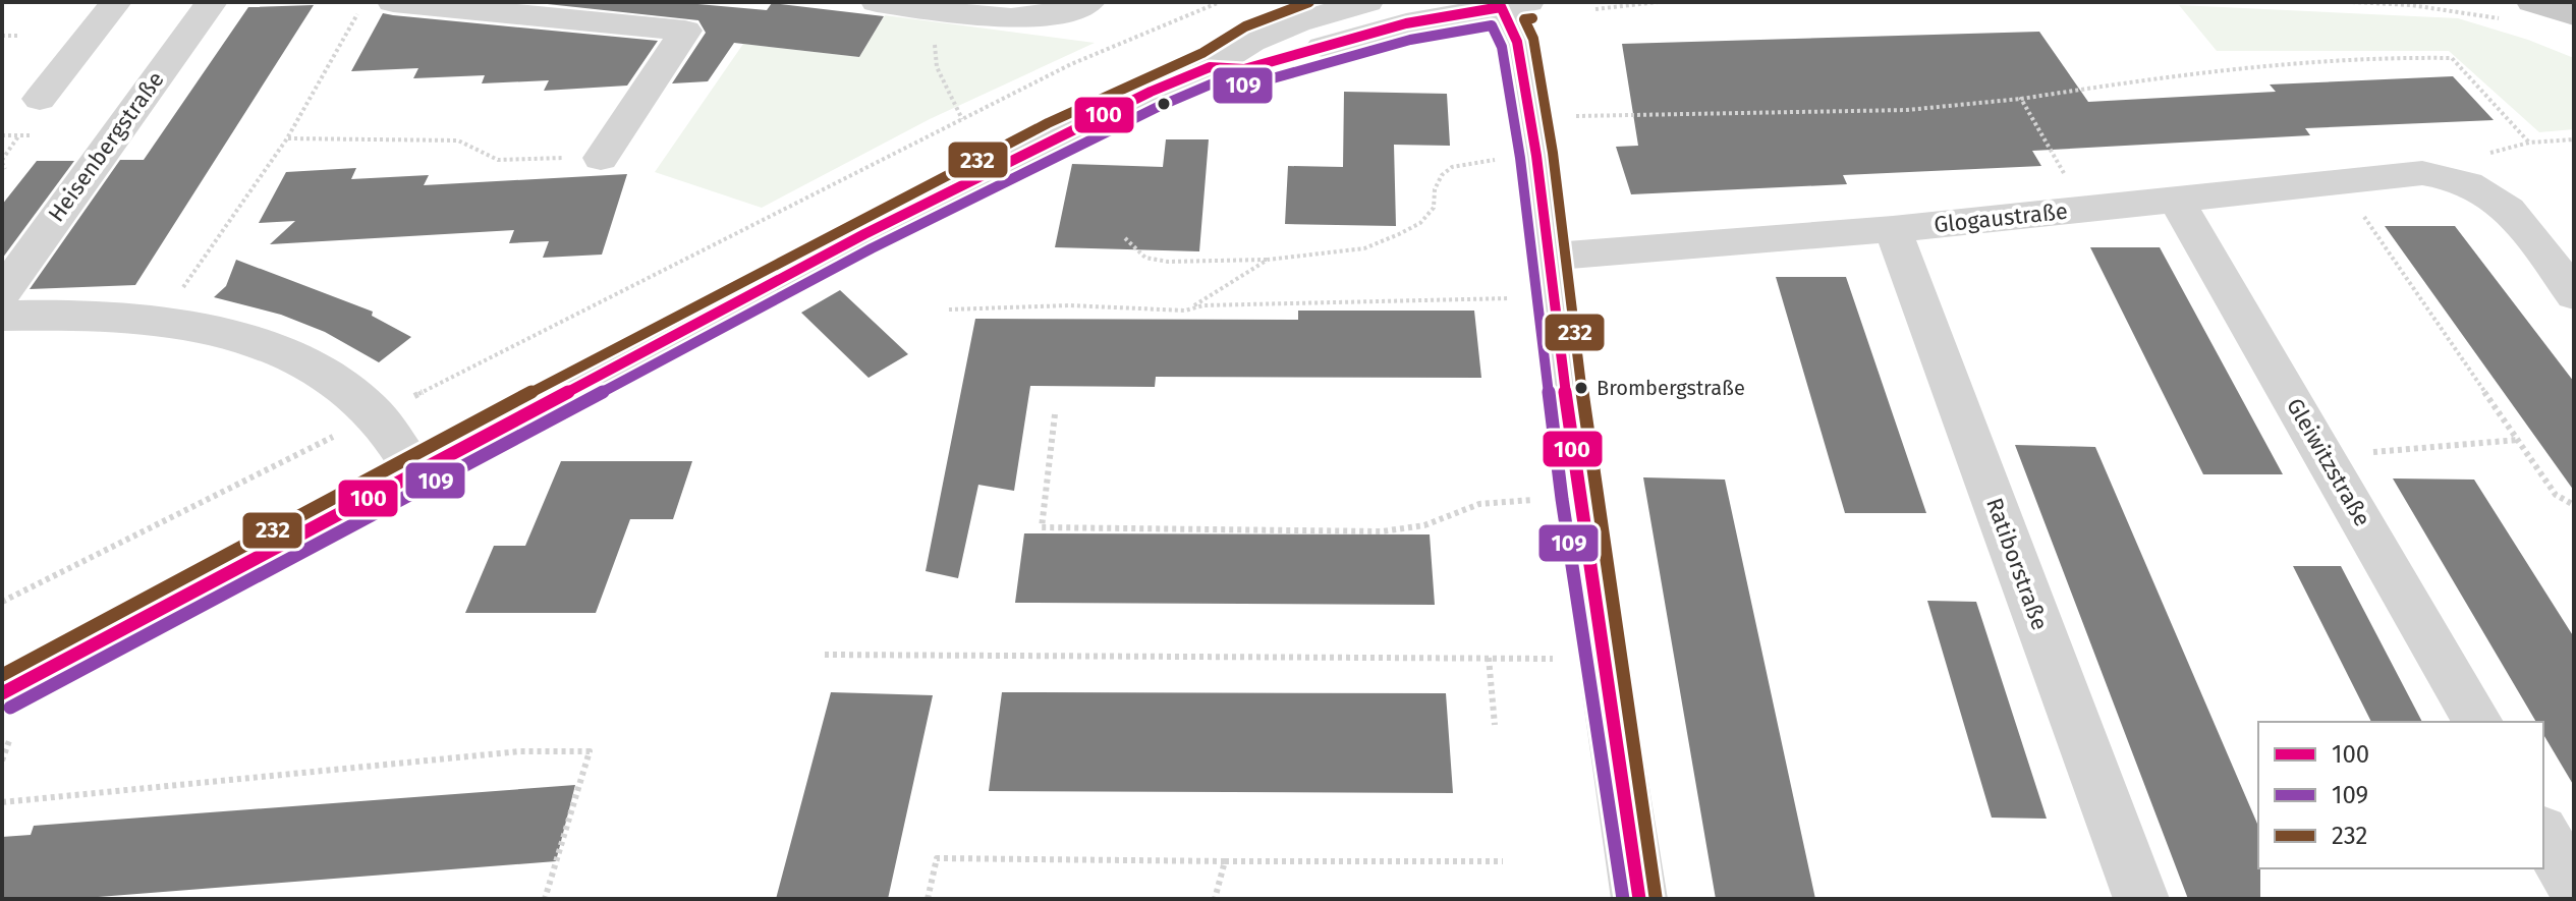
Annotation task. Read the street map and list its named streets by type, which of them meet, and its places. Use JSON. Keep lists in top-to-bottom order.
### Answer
{
  "streets": {
    "street": [
      "Heisenbergstraße",
      "Glogaustraße",
      "Gleiwitzstraße",
      "Ratiborstraße"
    ]
  },
  "crossings": [
    ["Glogaustraße", "Gleiwitzstraße"],
    ["Glogaustraße", "Ratiborstraße"]
  ],
  "places": ["Brombergstraße"],
  "lines": ["transit line 100", "transit line 232", "transit line 109"],
  "legend": ["100", "109", "232"]
}
